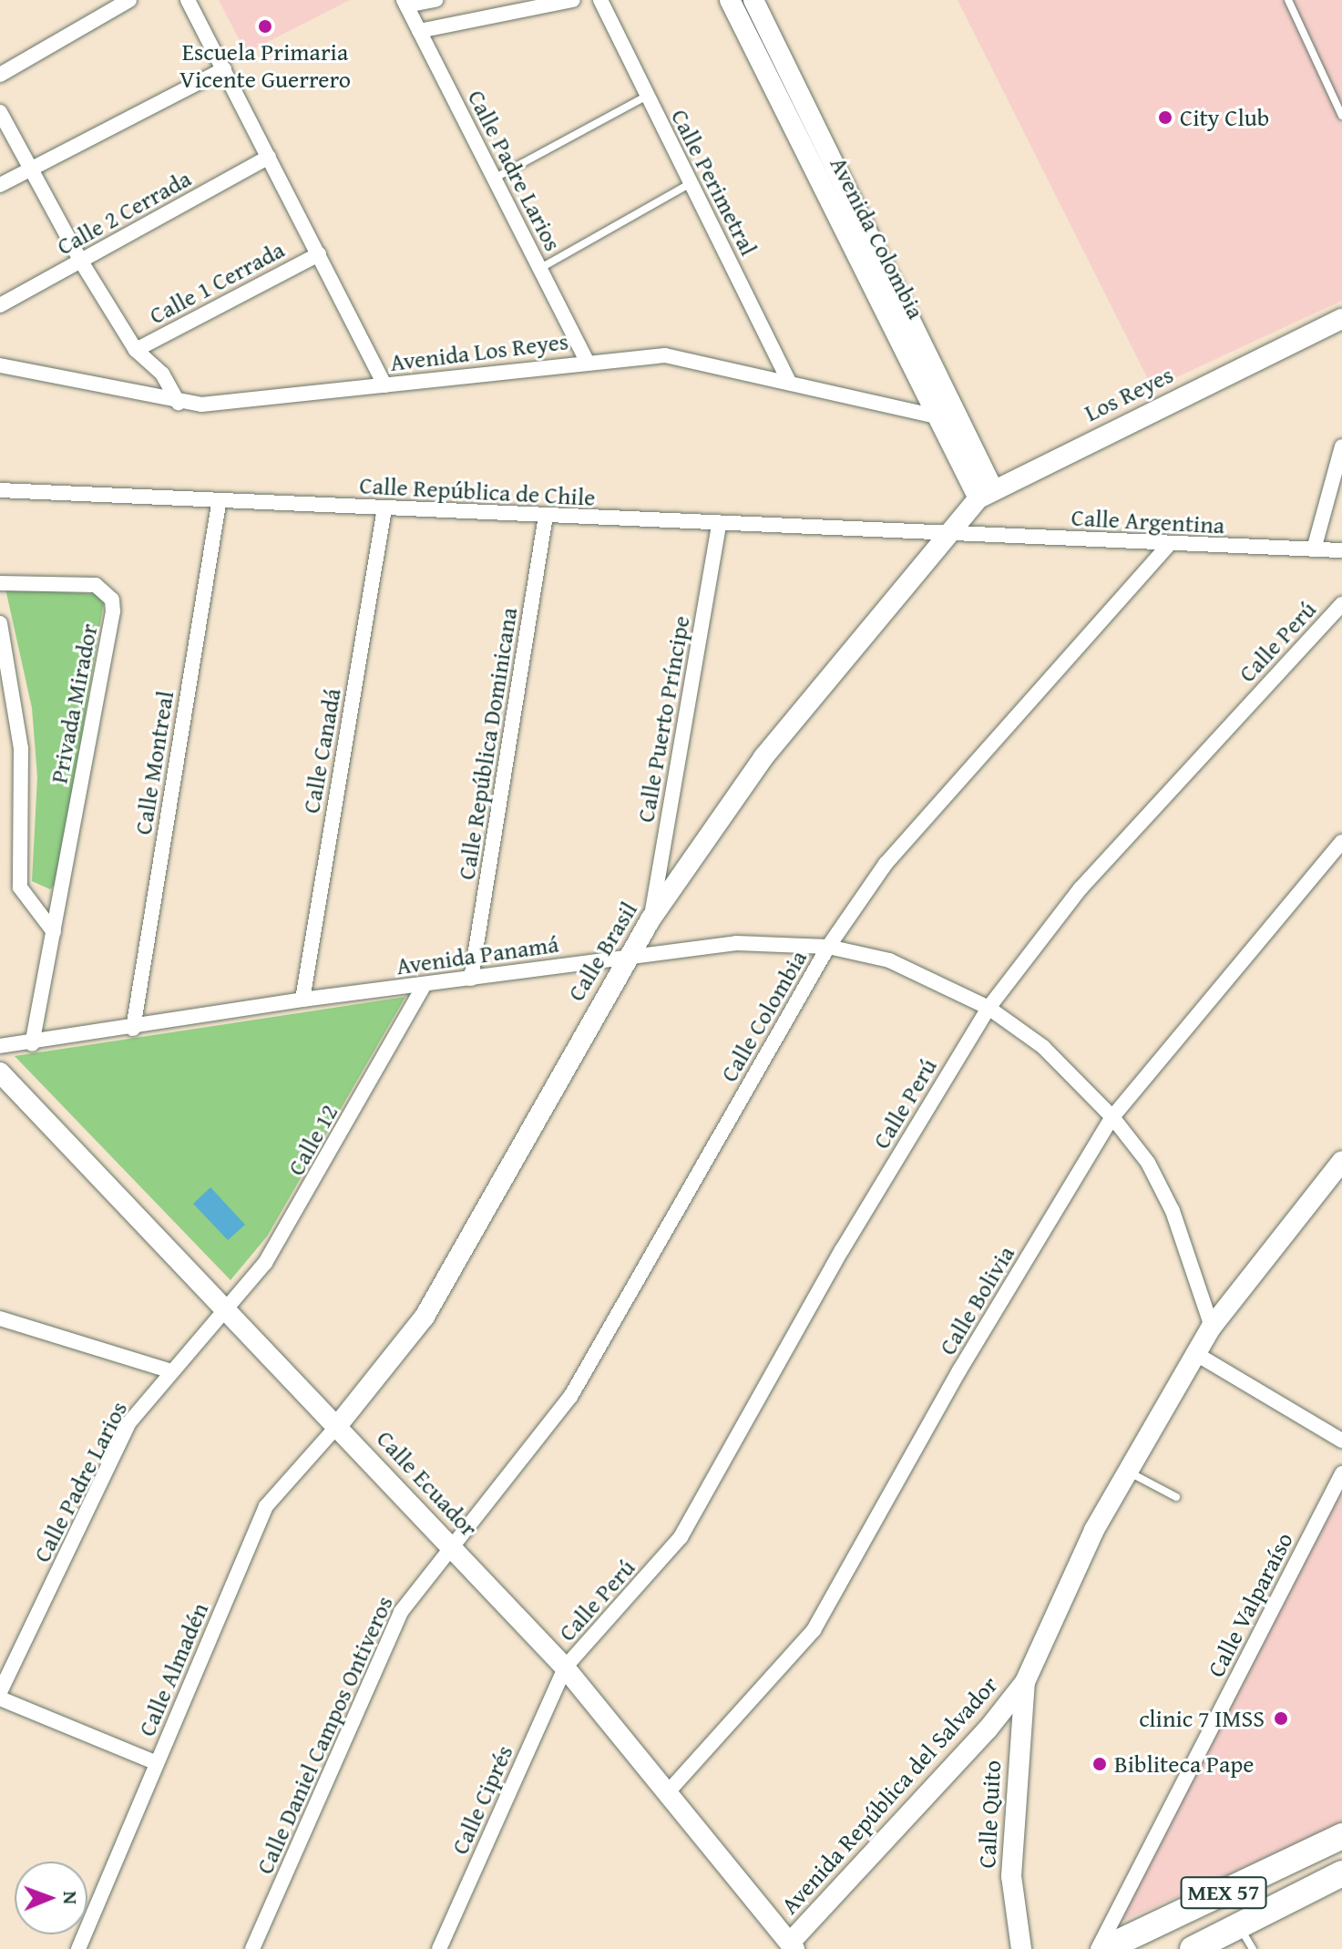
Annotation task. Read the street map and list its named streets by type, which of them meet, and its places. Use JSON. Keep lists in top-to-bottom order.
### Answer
{
  "streets": {
    "highway": ["MEX 57"],
    "street": [
      "Calle Padre Larios",
      "Calle Perimetral",
      "Calle 2 Cerrada",
      "Avenida Colombia",
      "Calle 1 Cerrada",
      "Avenida Los Reyes",
      "Los Reyes",
      "Calle República de Chile",
      "Calle Argentina",
      "Calle Perú",
      "Privada Mirador",
      "Calle Puerto Príncipe",
      "Calle República Dominicana",
      "Calle Canadá",
      "Calle Montreal",
      "Calle Brasil",
      "Avenida Panamá",
      "Calle Colombia",
      "Calle 12",
      "Calle Bolivia",
      "Calle Ecuador",
      "Calle Valparaíso",
      "Calle Almadén",
      "Calle Daniel Campos Ontiveros",
      "Avenida República del Salvador",
      "Calle Ciprés",
      "Calle Quito"
    ]
  },
  "crossings": [
    ["Calle Padre Larios", "Avenida Los Reyes"],
    ["Calle Padre Larios", "Calle 12"],
    ["Calle Padre Larios", "Calle Ecuador"],
    ["Calle Perimetral", "Avenida Los Reyes"],
    ["Avenida Colombia", "Avenida Los Reyes"],
    ["Avenida Colombia", "Los Reyes"],
    ["Los Reyes", "Calle República de Chile"],
    ["Los Reyes", "Calle Argentina"],
    ["Los Reyes", "Calle Brasil"],
    ["Calle República de Chile", "Calle Argentina"],
    ["Calle República de Chile", "Calle Puerto Príncipe"],
    ["Calle República de Chile", "Calle República Dominicana"],
    ["Calle República de Chile", "Calle Canadá"],
    ["Calle República de Chile", "Calle Montreal"],
    ["Calle República de Chile", "Calle Brasil"],
    ["Calle Argentina", "Calle Brasil"],
    ["Calle Argentina", "Calle Colombia"],
    ["Calle Perú", "Avenida Panamá"],
    ["Calle Perú", "Calle Ecuador"],
    ["Calle Perú", "Calle Ciprés"],
    ["Privada Mirador", "Avenida Panamá"],
    ["Calle Puerto Príncipe", "Calle Brasil"],
    ["Calle República Dominicana", "Avenida Panamá"],
    ["Calle Canadá", "Avenida Panamá"],
    ["Calle Montreal", "Avenida Panamá"],
    ["Calle Brasil", "Avenida Panamá"],
    ["Calle Brasil", "Calle Ecuador"],
    ["Calle Brasil", "Calle Almadén"],
    ["Avenida Panamá", "Calle Colombia"],
    ["Avenida Panamá", "Calle 12"],
    ["Avenida Panamá", "Calle Bolivia"],
    ["Avenida Panamá", "Avenida República del Salvador"],
    ["Calle Colombia", "Calle Ecuador"],
    ["Calle Colombia", "Calle Daniel Campos Ontiveros"],
    ["Calle 12", "Calle Ecuador"],
    ["Calle Bolivia", "Calle Ecuador"],
    ["Calle Ecuador", "Calle Almadén"],
    ["Calle Ecuador", "Calle Daniel Campos Ontiveros"],
    ["Calle Ecuador", "Avenida República del Salvador"],
    ["Calle Ecuador", "Calle Ciprés"],
    ["Avenida República del Salvador", "Calle Quito"]
  ],
  "places": [
    "Escuela Primaria Vicente Guerrero",
    "City Club",
    "clinic 7 IMSS",
    "Bibliteca Pape"
  ],
  "north": "right"
}
